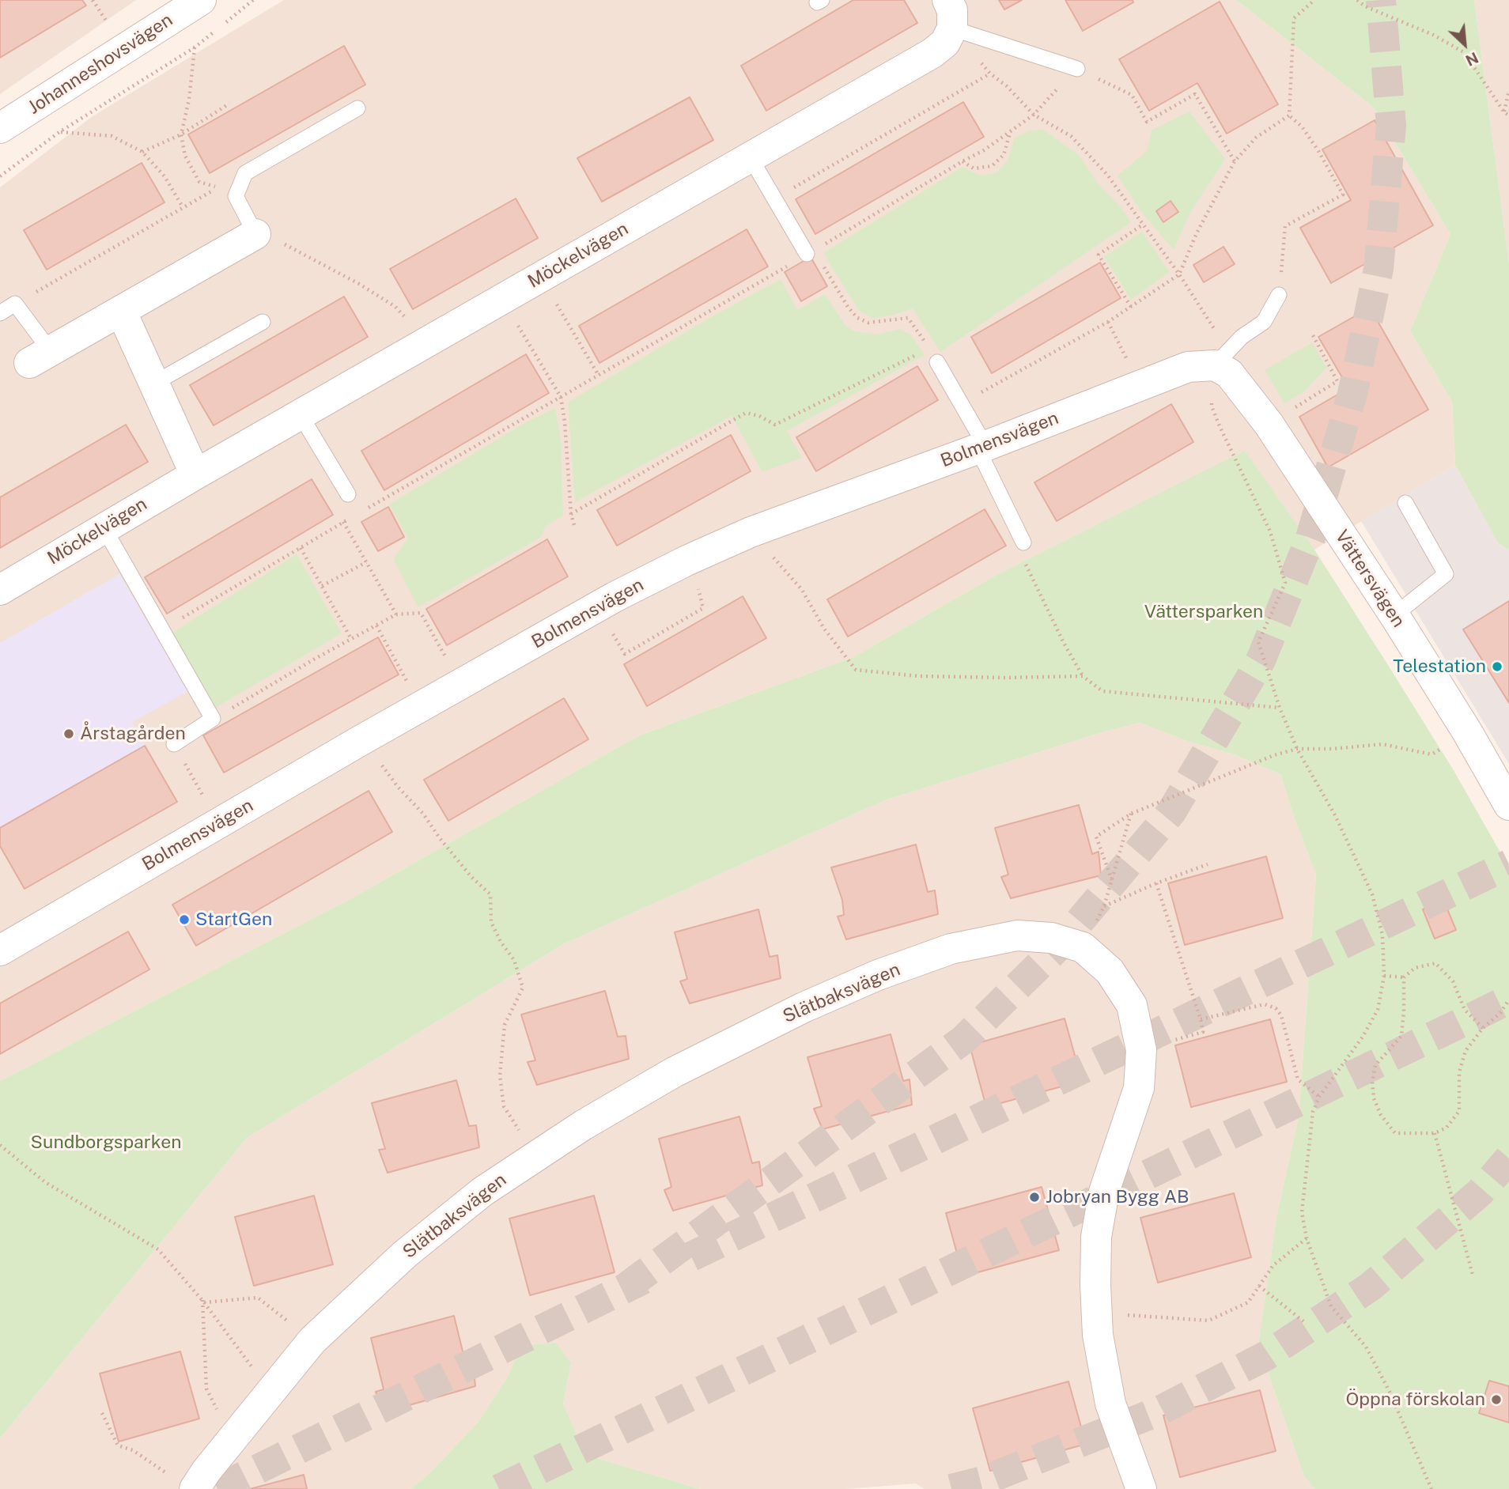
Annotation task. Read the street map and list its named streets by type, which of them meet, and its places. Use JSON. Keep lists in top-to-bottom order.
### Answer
{
  "streets": {
    "street": [
      "Johanneshovsvägen",
      "Möckelvägen",
      "Bolmensvägen",
      "Vättersvägen",
      "Slätbaksvägen"
    ]
  },
  "crossings": [
    ["Bolmensvägen", "Vättersvägen"]
  ],
  "parks": ["Vättersparken", "Sundborgsparken"],
  "places": [
    "Telestation",
    "Årstagården",
    "StartGen",
    "Jobryan Bygg AB",
    "Öppna förskolan"
  ],
  "north": "bottom right"
}
